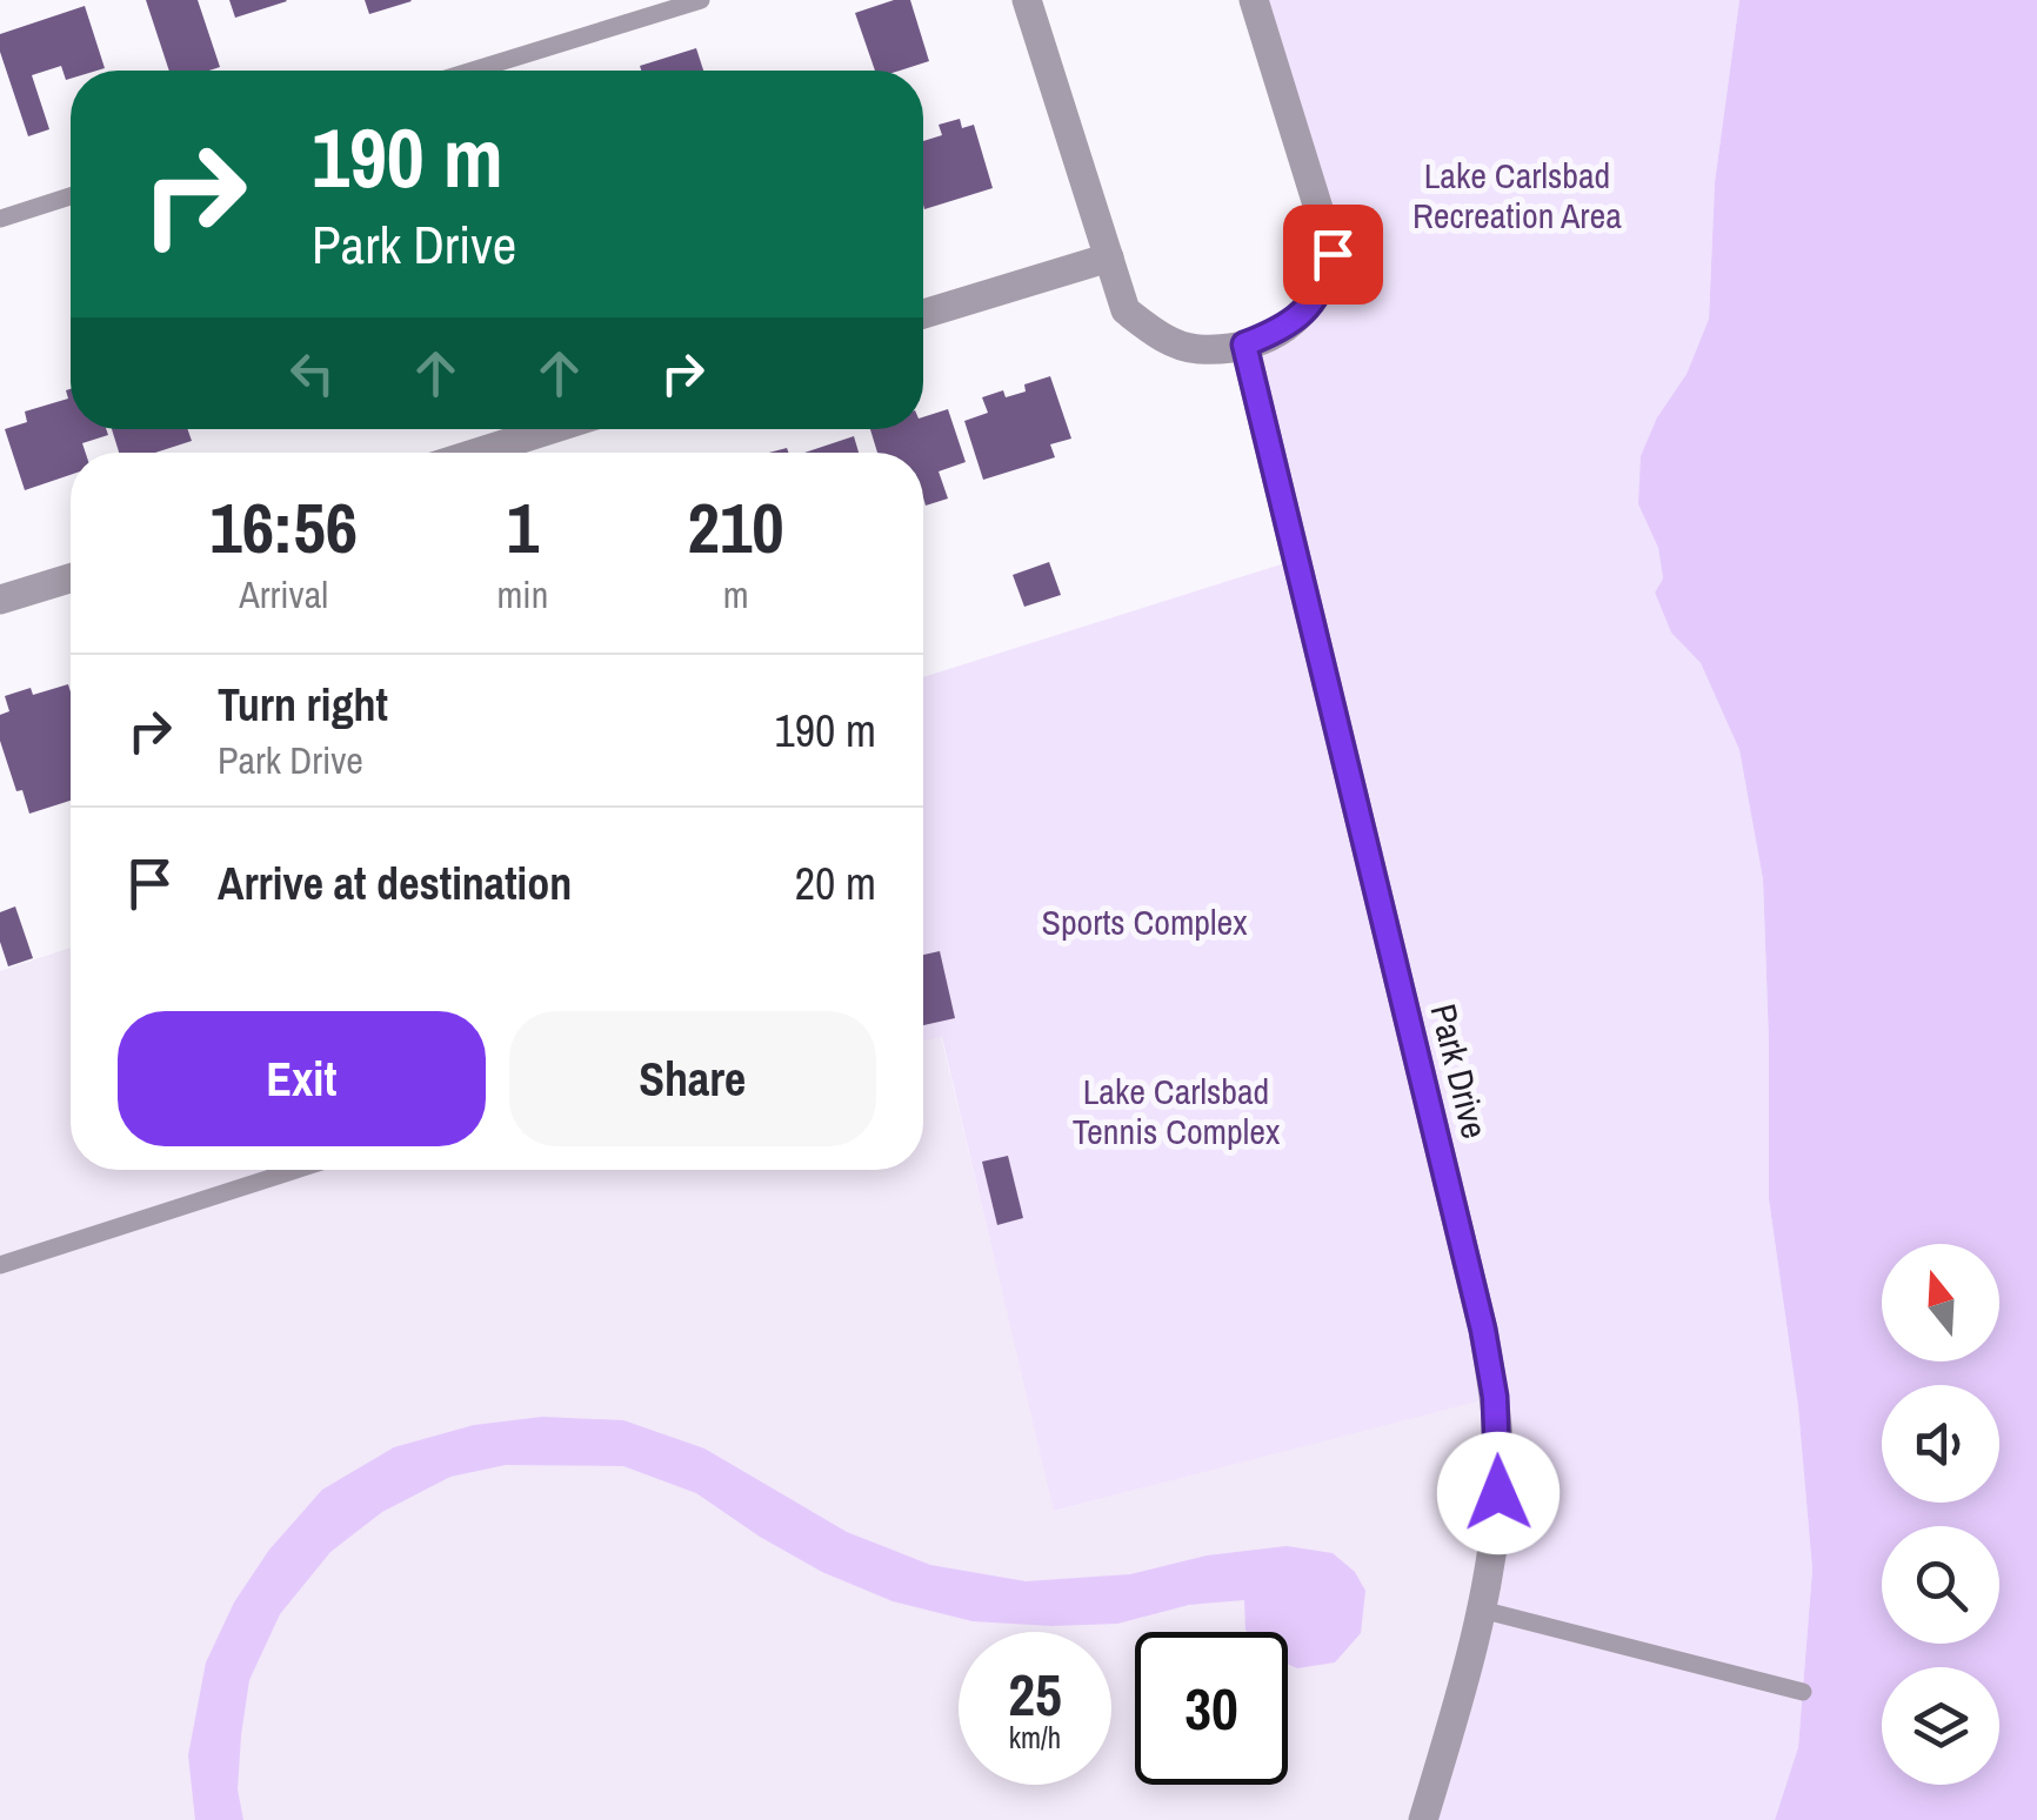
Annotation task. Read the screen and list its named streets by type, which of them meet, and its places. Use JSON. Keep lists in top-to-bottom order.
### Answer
{
  "streets": {
    "street": ["Park Drive"]
  },
  "parks": ["Lake Carlsbad Recreation Area", "Sports Complex", "Lake Carlsbad Tennis Complex"],
  "north": "top",
  "page": {
    "turn": ["190 m", "Park Drive"],
    "eta": [
      "16:56",
      "Arrival",
      "1",
      "min",
      "210",
      "m"
    ],
    "list": [
      {
        "name": "Turn right",
        "note": "Park Drive",
        "value": "190 m"
      },
      {
        "name": "Arrive at destination",
        "value": "20 m"
      }
    ],
    "buttons": ["Exit", "Share"],
    "speed": "25 km/h",
    "limit": "30"
  }
}
